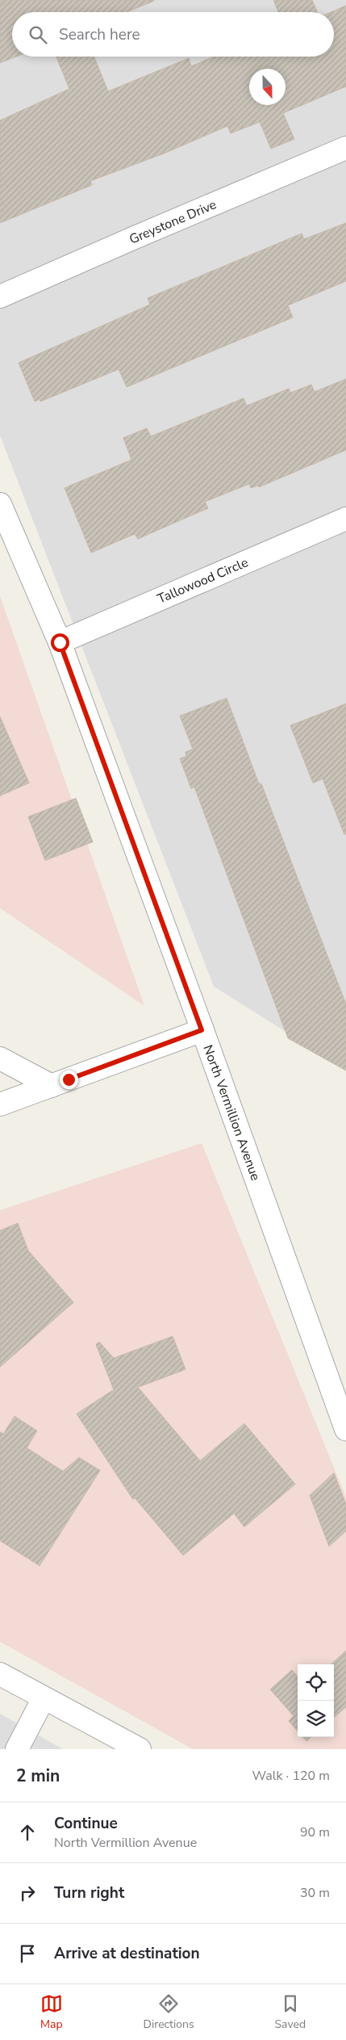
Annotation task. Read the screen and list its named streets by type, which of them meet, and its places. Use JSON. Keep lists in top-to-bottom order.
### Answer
{
  "streets": {
    "street": ["Greystone Drive", "Tallowood Circle", "North Vermillion Avenue"]
  },
  "crossings": [
    ["Tallowood Circle", "North Vermillion Avenue"]
  ],
  "north": "bottom",
  "page": {
    "search": "Search here",
    "heading": ["2 min", "Walk · 120 m"],
    "list": [
      ["Continue", "North Vermillion Avenue", "90 m"],
      ["Turn right", "30 m"],
      "Arrive at destination"
    ],
    "nav": ["Map", "Directions", "Saved"]
  }
}
